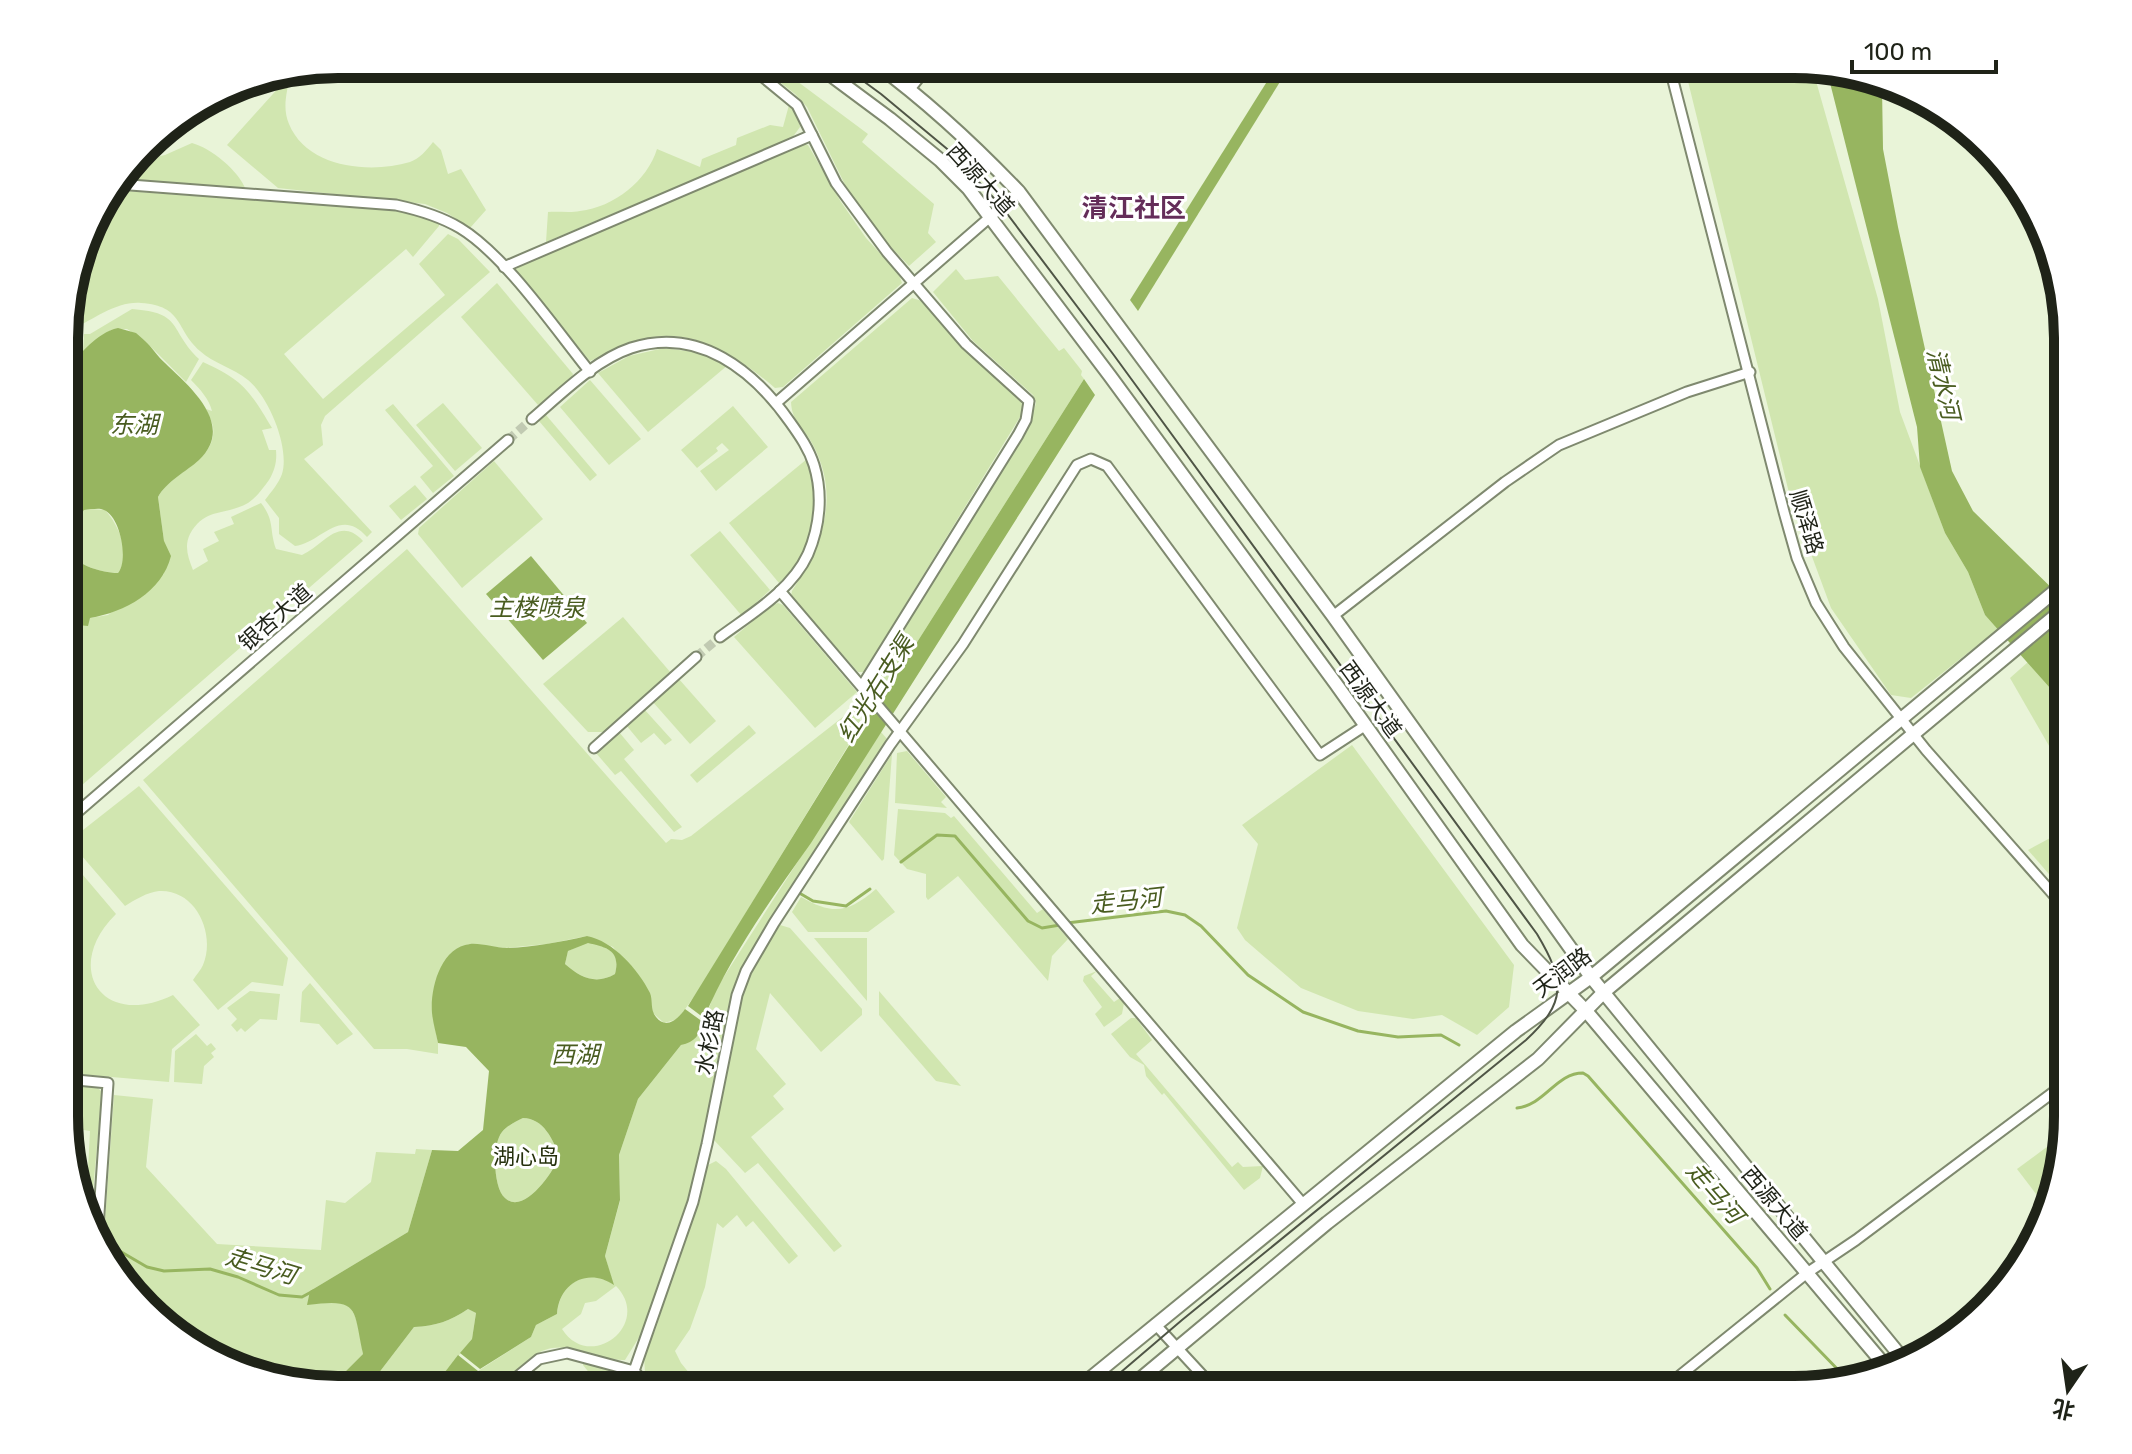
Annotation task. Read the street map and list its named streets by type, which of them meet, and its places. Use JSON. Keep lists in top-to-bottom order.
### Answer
{
  "streets": {
    "main road": ["西源大道", "天润路"],
    "street": ["顺泽路", "银杏大道", "水杉路"]
  },
  "crossings": [
    ["西源大道", "天润路"],
    ["西源大道", "水杉路"],
    ["顺泽路", "天润路"]
  ],
  "districts": ["清江社区"],
  "water": [
    "清水河",
    "东湖",
    "主楼喷泉",
    "红光右支渠",
    "走马河",
    "西湖"
  ],
  "parks": ["湖心岛"],
  "scale_bar": "100 m",
  "north": "bottom"
}
